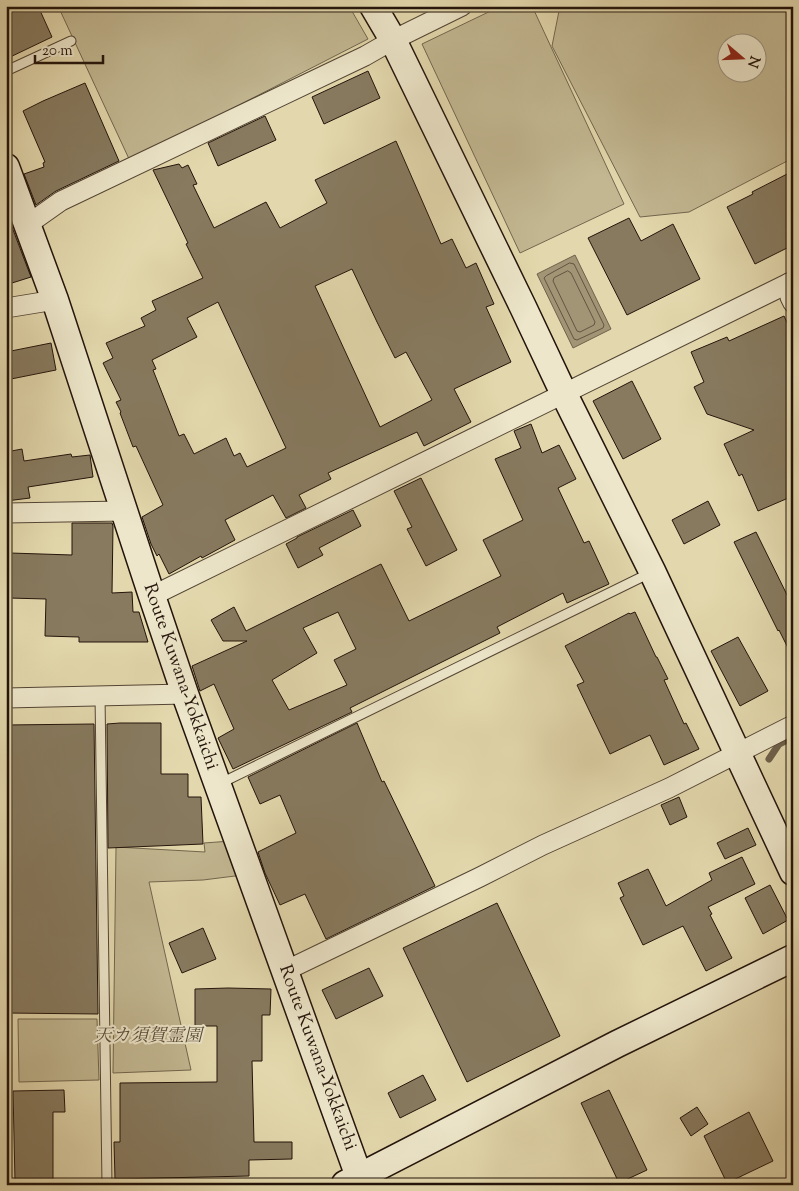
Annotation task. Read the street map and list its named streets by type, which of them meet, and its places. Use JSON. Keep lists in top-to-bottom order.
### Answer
{
  "streets": {
    "street": ["Route Kuwana-Yokkaichi"]
  },
  "parks": ["天カ須賀霊園"],
  "scale_bar": "20 m",
  "north": "right"
}
